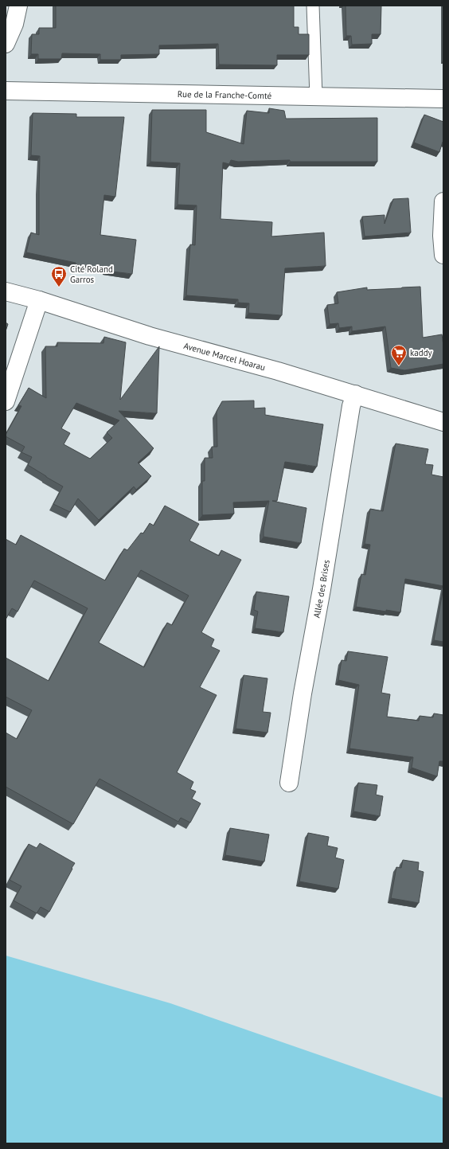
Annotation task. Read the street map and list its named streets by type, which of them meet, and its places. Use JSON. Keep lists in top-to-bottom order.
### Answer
{
  "streets": {
    "street": ["Rue de la Franche-Comté", "Avenue Marcel Hoarau", "Allée des Brises"]
  },
  "crossings": [
    ["Avenue Marcel Hoarau", "Allée des Brises"]
  ],
  "places": {
    "bus stop": ["Cité Roland Garros"],
    "supermarket": ["kaddy"]
  }
}
